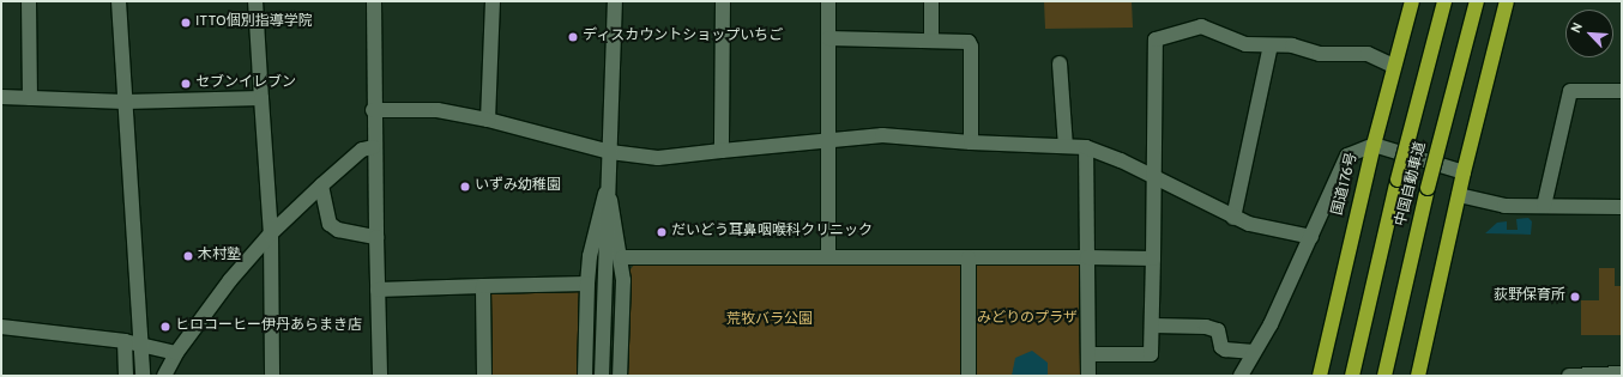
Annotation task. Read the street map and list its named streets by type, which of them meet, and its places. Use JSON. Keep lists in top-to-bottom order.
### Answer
{
  "streets": {
    "highway": ["国道176号", "中国自動車道"]
  },
  "parks": ["みどりのプラザ", "荒牧バラ公園"],
  "places": [
    "ITTO個別指導学院",
    "ディスカウントショップいちご",
    "セブンイレブン",
    "いずみ幼稚園",
    "だいどう耳鼻咽喉科クリニック",
    "木村塾",
    "荻野保育所",
    "ヒロコーヒー伊丹あらまき店"
  ],
  "north": "top left"
}
